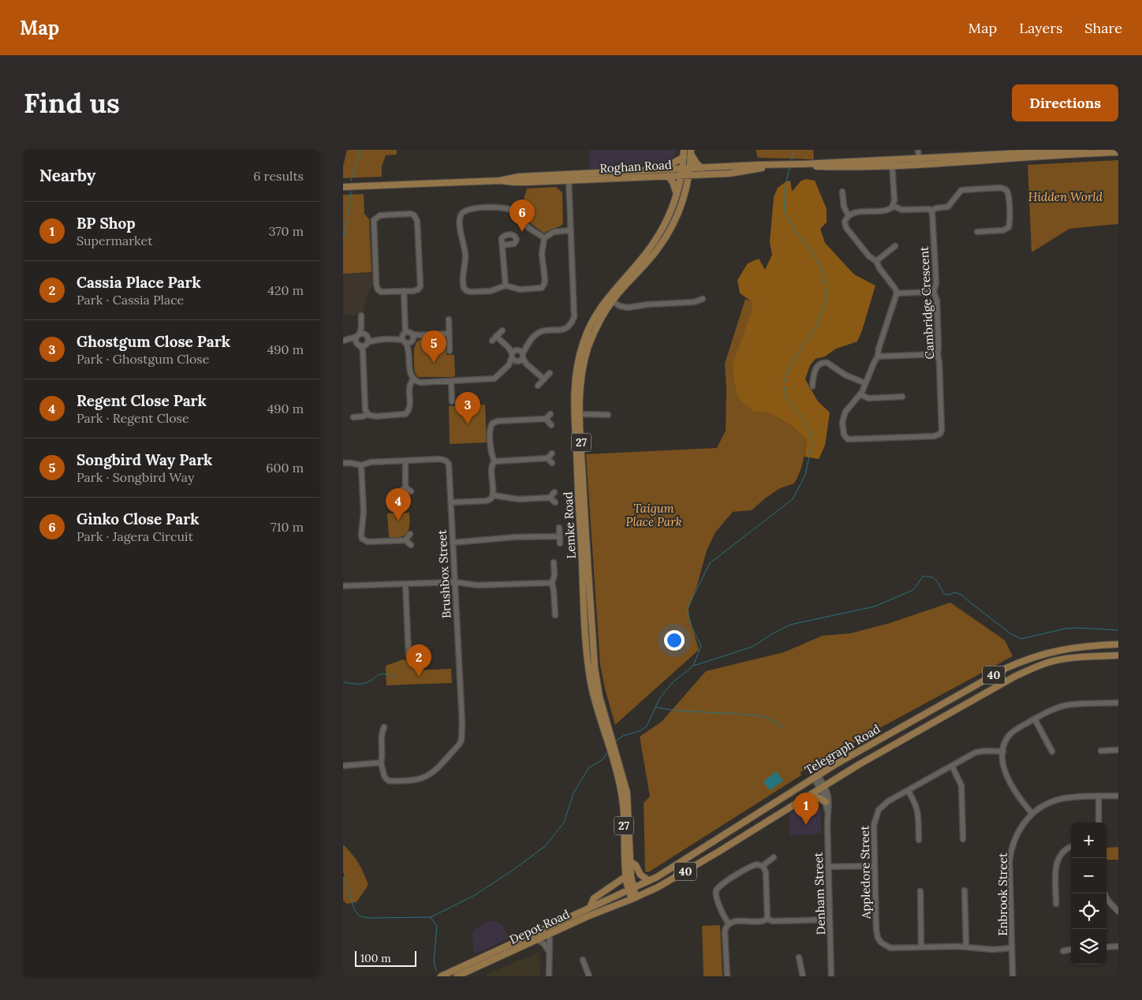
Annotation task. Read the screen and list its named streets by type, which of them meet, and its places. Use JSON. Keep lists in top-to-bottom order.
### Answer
{
  "streets": {
    "main road": [
      "Roghan Road",
      "27",
      "Lemke Road",
      "40",
      "Telegraph Road",
      "Depot Road"
    ],
    "street": [
      "Cambridge Crescent",
      "Brushbox Street",
      "Appledore Street",
      "Denham Street",
      "Enbrook Street"
    ]
  },
  "crossings": [
    ["Roghan Road", "27"],
    ["Roghan Road", "Lemke Road"],
    ["27", "Lemke Road"],
    ["Lemke Road", "Telegraph Road"],
    ["Lemke Road", "Depot Road"],
    ["Telegraph Road", "Denham Street"],
    ["Telegraph Road", "Depot Road"],
    ["Appledore Street", "Enbrook Street"]
  ],
  "parks": ["Hidden World", "Taigum Place Park"],
  "scale_bar": "100 m",
  "page": {
    "header": "Map",
    "nav": ["Map", "Layers", "Share"],
    "buttons": "Directions",
    "title": "Find us",
    "heading": ["Nearby", "6 results"],
    "pins": [
      "6",
      "5",
      "3",
      "4",
      "2",
      "1"
    ],
    "list": [
      {
        "mark": "1",
        "name": "BP Shop",
        "note": "Supermarket",
        "value": "370 m"
      },
      {
        "mark": "2",
        "name": "Cassia Place Park",
        "note": "Park · Cassia Place",
        "value": "420 m"
      },
      {
        "mark": "3",
        "name": "Ghostgum Close Park",
        "note": "Park · Ghostgum Close",
        "value": "490 m"
      },
      {
        "mark": "4",
        "name": "Regent Close Park",
        "note": "Park · Regent Close",
        "value": "490 m"
      },
      {
        "mark": "5",
        "name": "Songbird Way Park",
        "note": "Park · Songbird Way",
        "value": "600 m"
      },
      {
        "mark": "6",
        "name": "Ginko Close Park",
        "note": "Park · Jagera Circuit",
        "value": "710 m"
      }
    ],
    "map_buttons": ["+", "−"],
    "scale": "100 m"
  }
}
